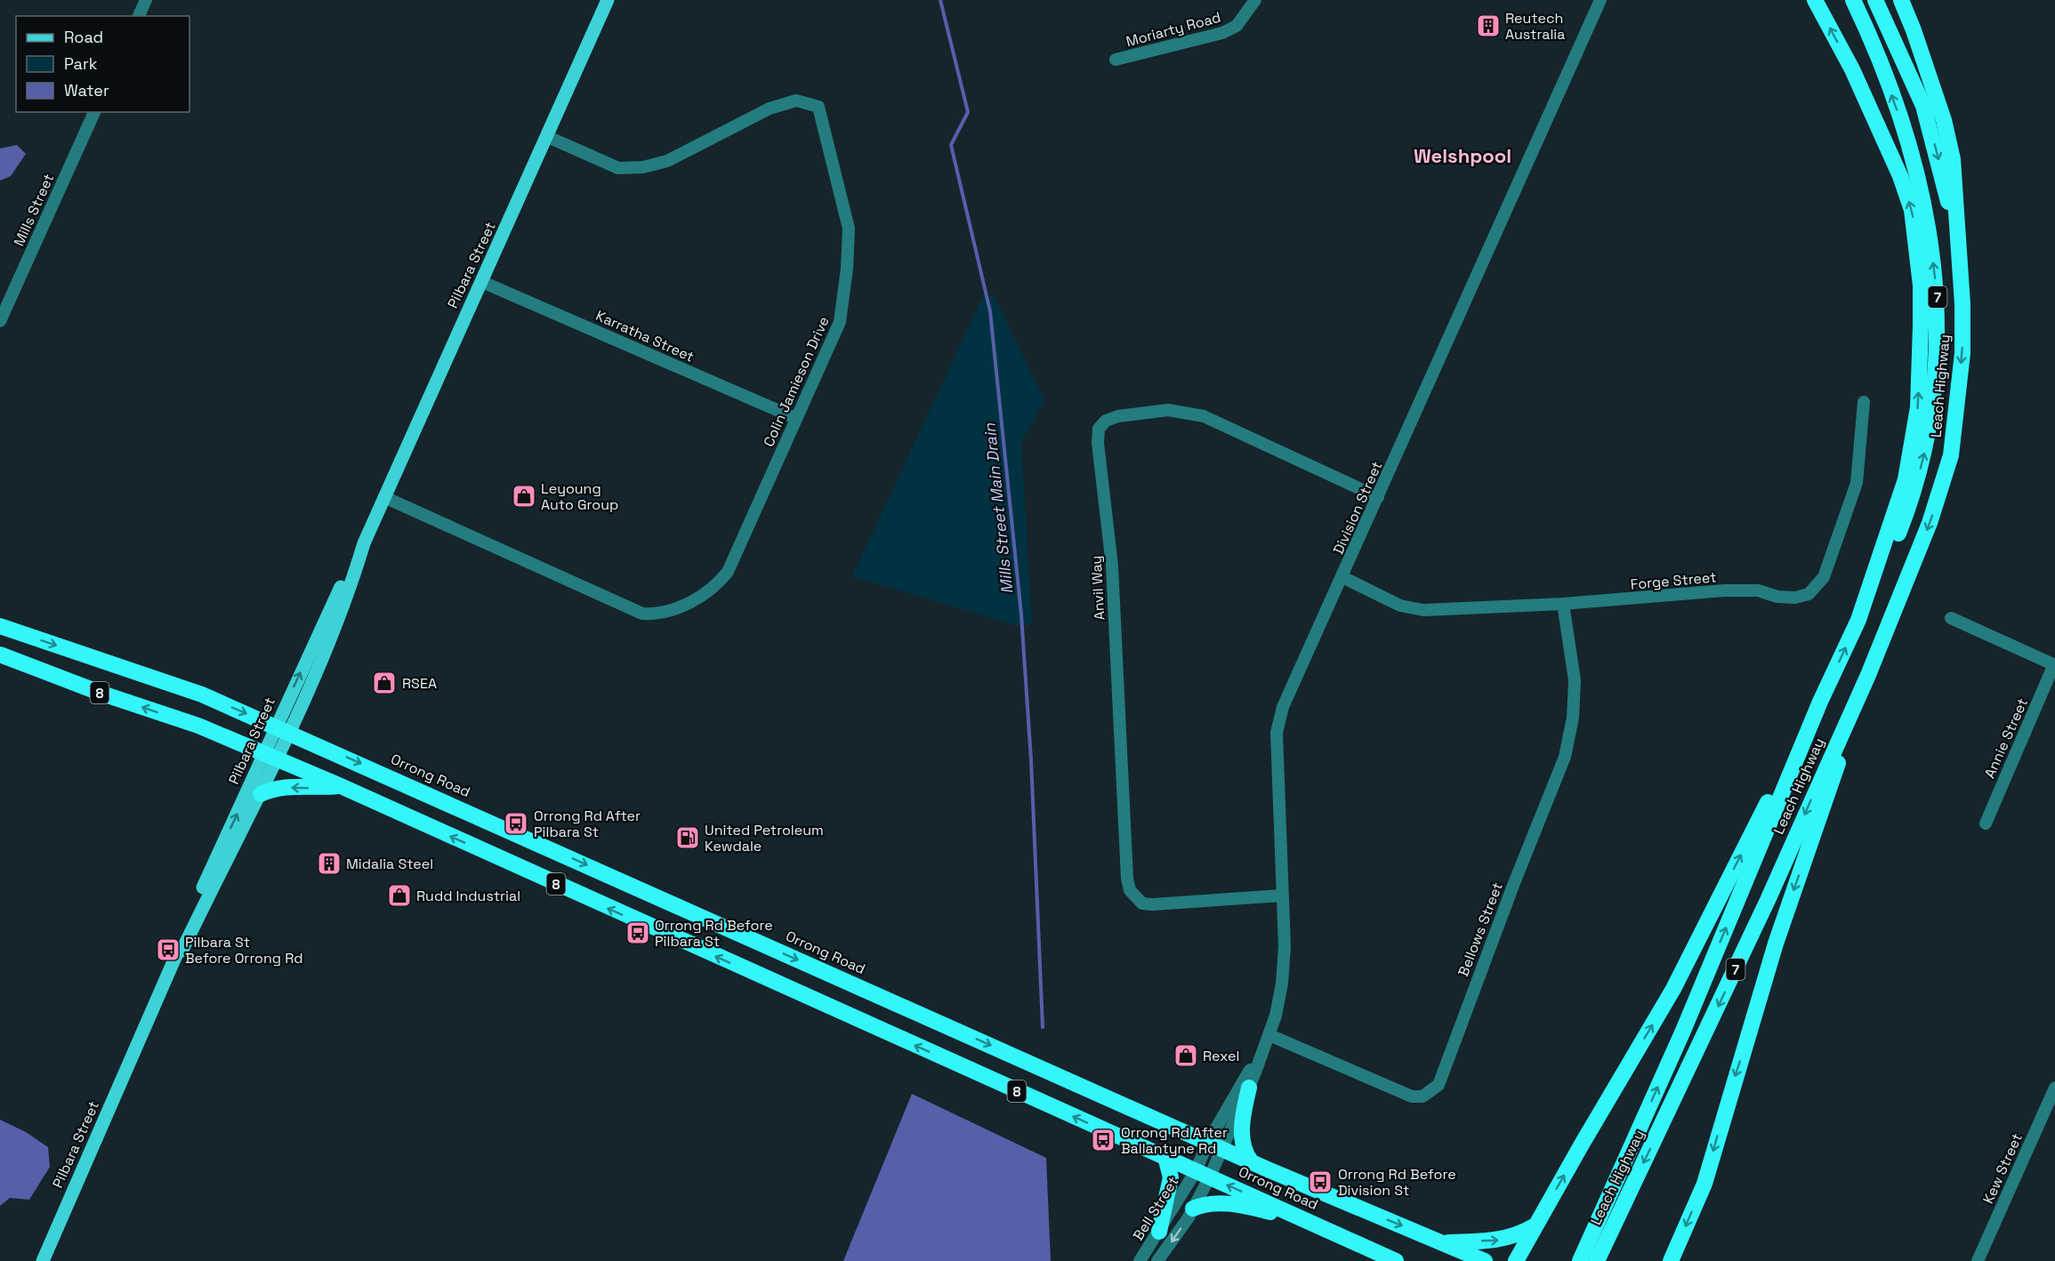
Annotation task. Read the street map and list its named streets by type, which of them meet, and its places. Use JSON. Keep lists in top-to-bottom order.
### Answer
{
  "streets": {
    "highway": [
      "7",
      "Leach Highway",
      "8",
      "Orrong Road"
    ],
    "main road": ["Pilbara Street"],
    "street": [
      "Moriarty Road",
      "Mills Street",
      "Karratha Street",
      "Colin Jamieson Drive",
      "Division Street",
      "Forge Street",
      "Anvil Way",
      "Annie Street",
      "Bellows Street",
      "Kew Street",
      "Bell Street"
    ]
  },
  "crossings": [
    ["Pilbara Street", "Karratha Street"],
    ["Pilbara Street", "Colin Jamieson Drive"],
    ["Pilbara Street", "Orrong Road"],
    ["7", "Leach Highway"],
    ["Karratha Street", "Colin Jamieson Drive"],
    ["Division Street", "Forge Street"],
    ["Division Street", "Anvil Way"],
    ["Division Street", "Orrong Road"],
    ["Division Street", "Bellows Street"],
    ["Forge Street", "Bellows Street"],
    ["Orrong Road", "Bell Street"]
  ],
  "districts": ["Welshpool"],
  "water": ["Mills Street Main Drain"],
  "places": {
    "building": ["Reutech Australia", "Midalia Steel"],
    "shop": [
      "Leyoung Auto Group",
      "RSEA",
      "Rudd Industrial",
      "Rexel"
    ],
    "bus stop": [
      "Orrong Rd After Pilbara St",
      "Orrong Rd Before Pilbara St",
      "Pilbara St Before Orrong Rd",
      "Orrong Rd After Ballantyne Rd",
      "Orrong Rd Before Division St"
    ],
    "fuel station": ["United Petroleum Kewdale"]
  },
  "legend": ["Road", "Park", "Water"]
}
